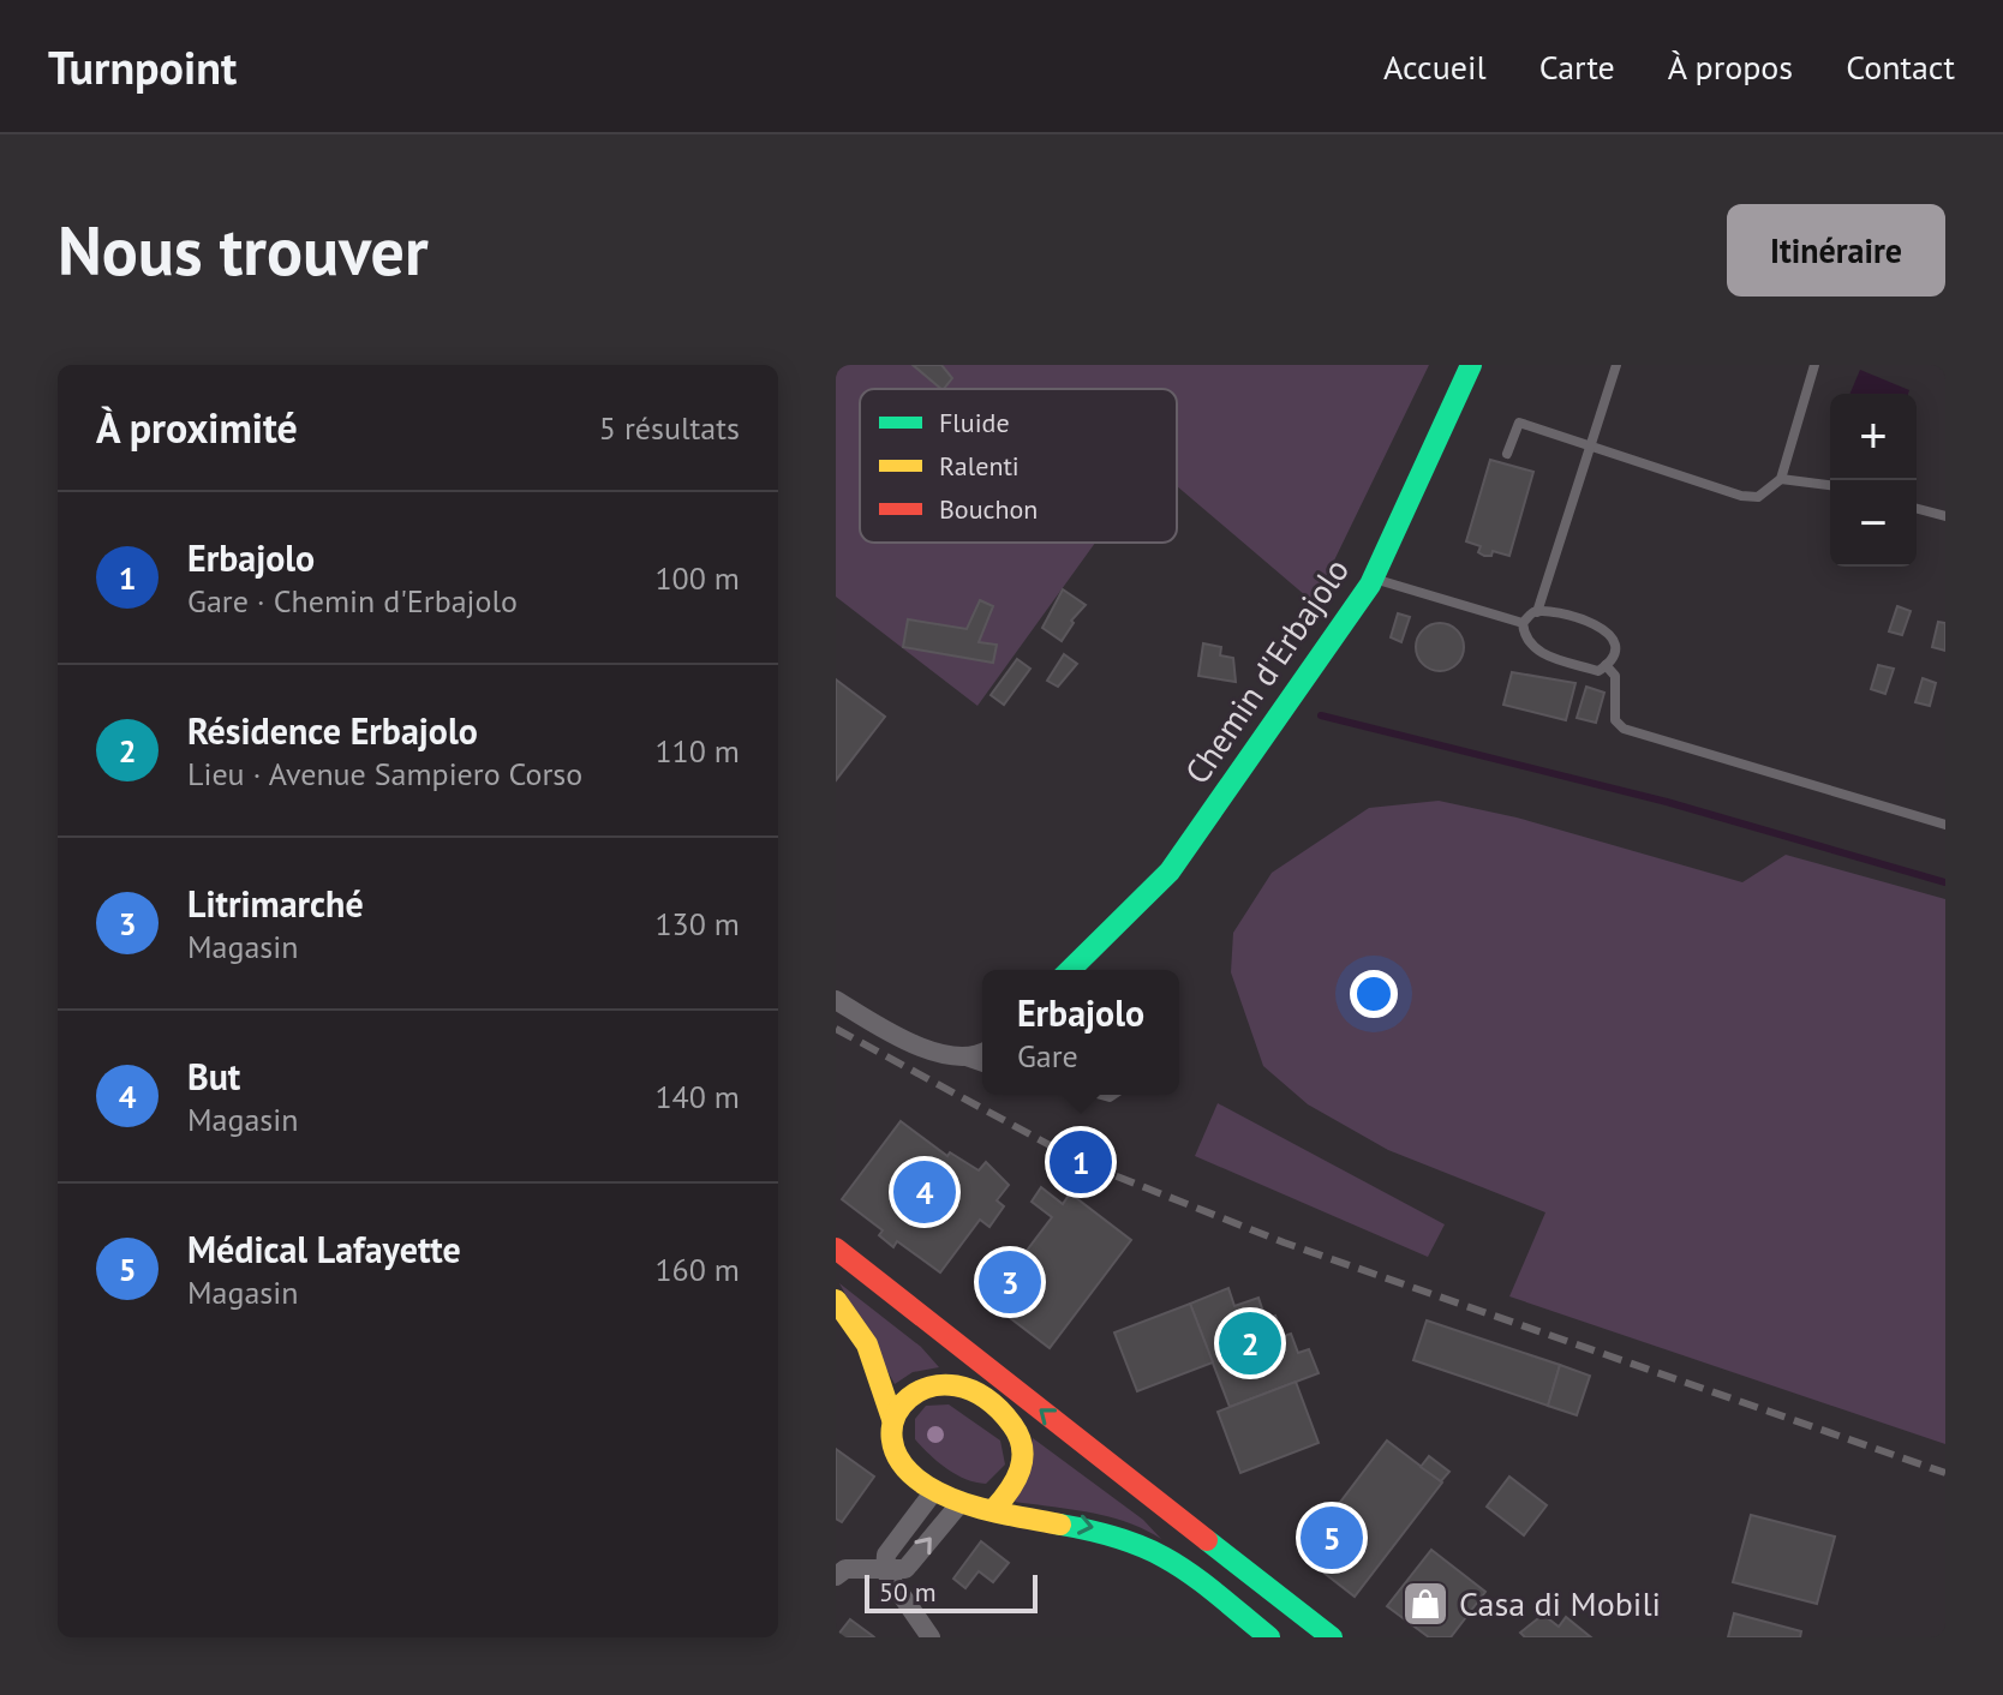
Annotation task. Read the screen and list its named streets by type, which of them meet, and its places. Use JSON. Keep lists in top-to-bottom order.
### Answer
{
  "streets": {
    "main road": ["Chemin d'Erbajolo"]
  },
  "places": {
    "shop": ["Casa di Mobili"]
  },
  "legend": ["Fluide", "Ralenti", "Bouchon"],
  "scale_bar": "50 m",
  "page": {
    "header": "Turnpoint",
    "nav": [
      "Accueil",
      "Carte",
      "À propos",
      "Contact"
    ],
    "buttons": "Itinéraire",
    "title": "Nous trouver",
    "heading": ["À proximité", "5 résultats"],
    "map_buttons": ["+", "−"],
    "list": [
      {
        "mark": "1",
        "name": "Erbajolo",
        "note": "Gare · Chemin d'Erbajolo",
        "value": "100 m"
      },
      {
        "mark": "2",
        "name": "Résidence Erbajolo",
        "note": "Lieu · Avenue Sampiero Corso",
        "value": "110 m"
      },
      {
        "mark": "3",
        "name": "Litrimarché",
        "note": "Magasin",
        "value": "130 m"
      },
      {
        "mark": "4",
        "name": "But",
        "note": "Magasin",
        "value": "140 m"
      },
      {
        "mark": "5",
        "name": "Médical Lafayette",
        "note": "Magasin",
        "value": "160 m"
      }
    ],
    "popup": ["Erbajolo", "Gare"],
    "pins": [
      "1",
      "4",
      "3",
      "2",
      "5"
    ],
    "scale": "50 m"
  }
}
